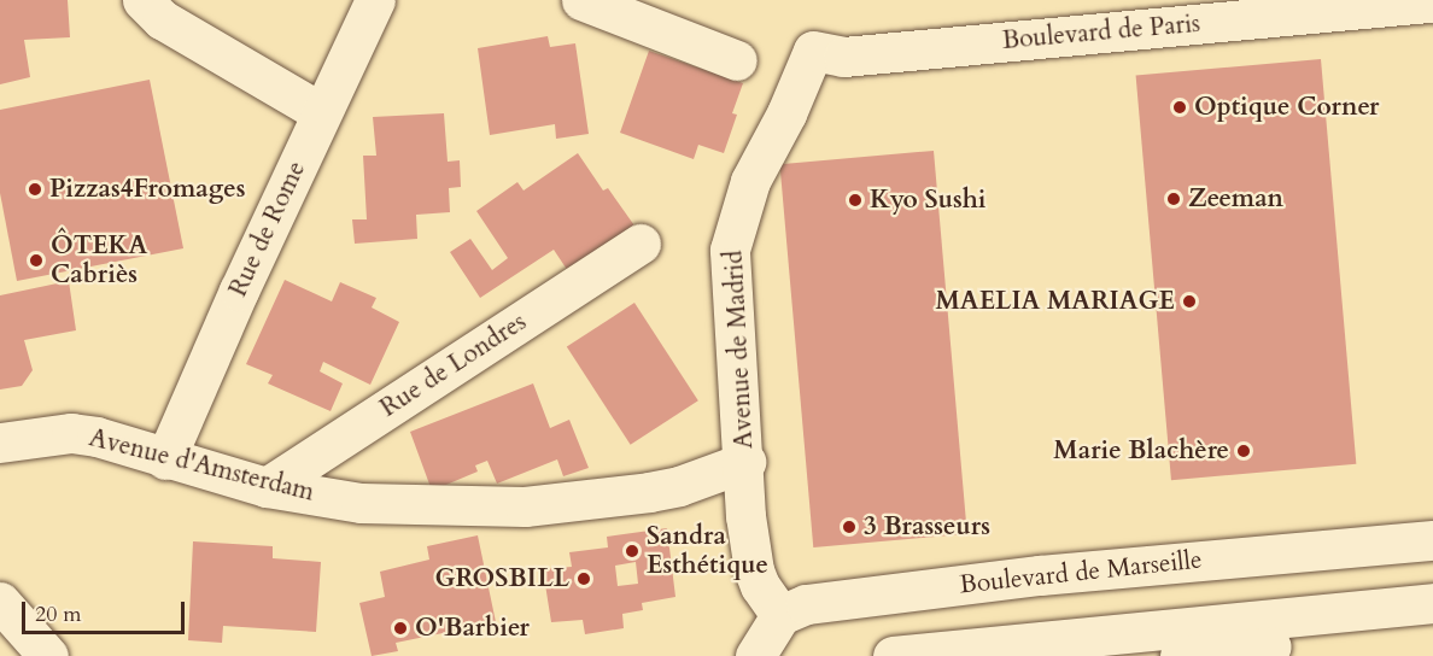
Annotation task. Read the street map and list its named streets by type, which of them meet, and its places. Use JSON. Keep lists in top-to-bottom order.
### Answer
{
  "streets": {
    "street": [
      "Boulevard de Paris",
      "Rue de Rome",
      "Avenue de Madrid",
      "Rue de Londres",
      "Avenue d'Amsterdam",
      "Boulevard de Marseille"
    ]
  },
  "crossings": [
    ["Boulevard de Paris", "Avenue de Madrid"],
    ["Rue de Rome", "Avenue d'Amsterdam"],
    ["Avenue de Madrid", "Avenue d'Amsterdam"],
    ["Avenue de Madrid", "Boulevard de Marseille"],
    ["Rue de Londres", "Avenue d'Amsterdam"]
  ],
  "places": [
    "Optique Corner",
    "Pizzas4Fromages",
    "Zeeman",
    "Kyo Sushi",
    "ÔTEKA Cabriès",
    "MAELIA MARIAGE",
    "Marie Blachère",
    "3 Brasseurs",
    "Sandra Esthétique",
    "GROSBILL",
    "O'Barbier"
  ],
  "scale_bar": "20 m"
}
